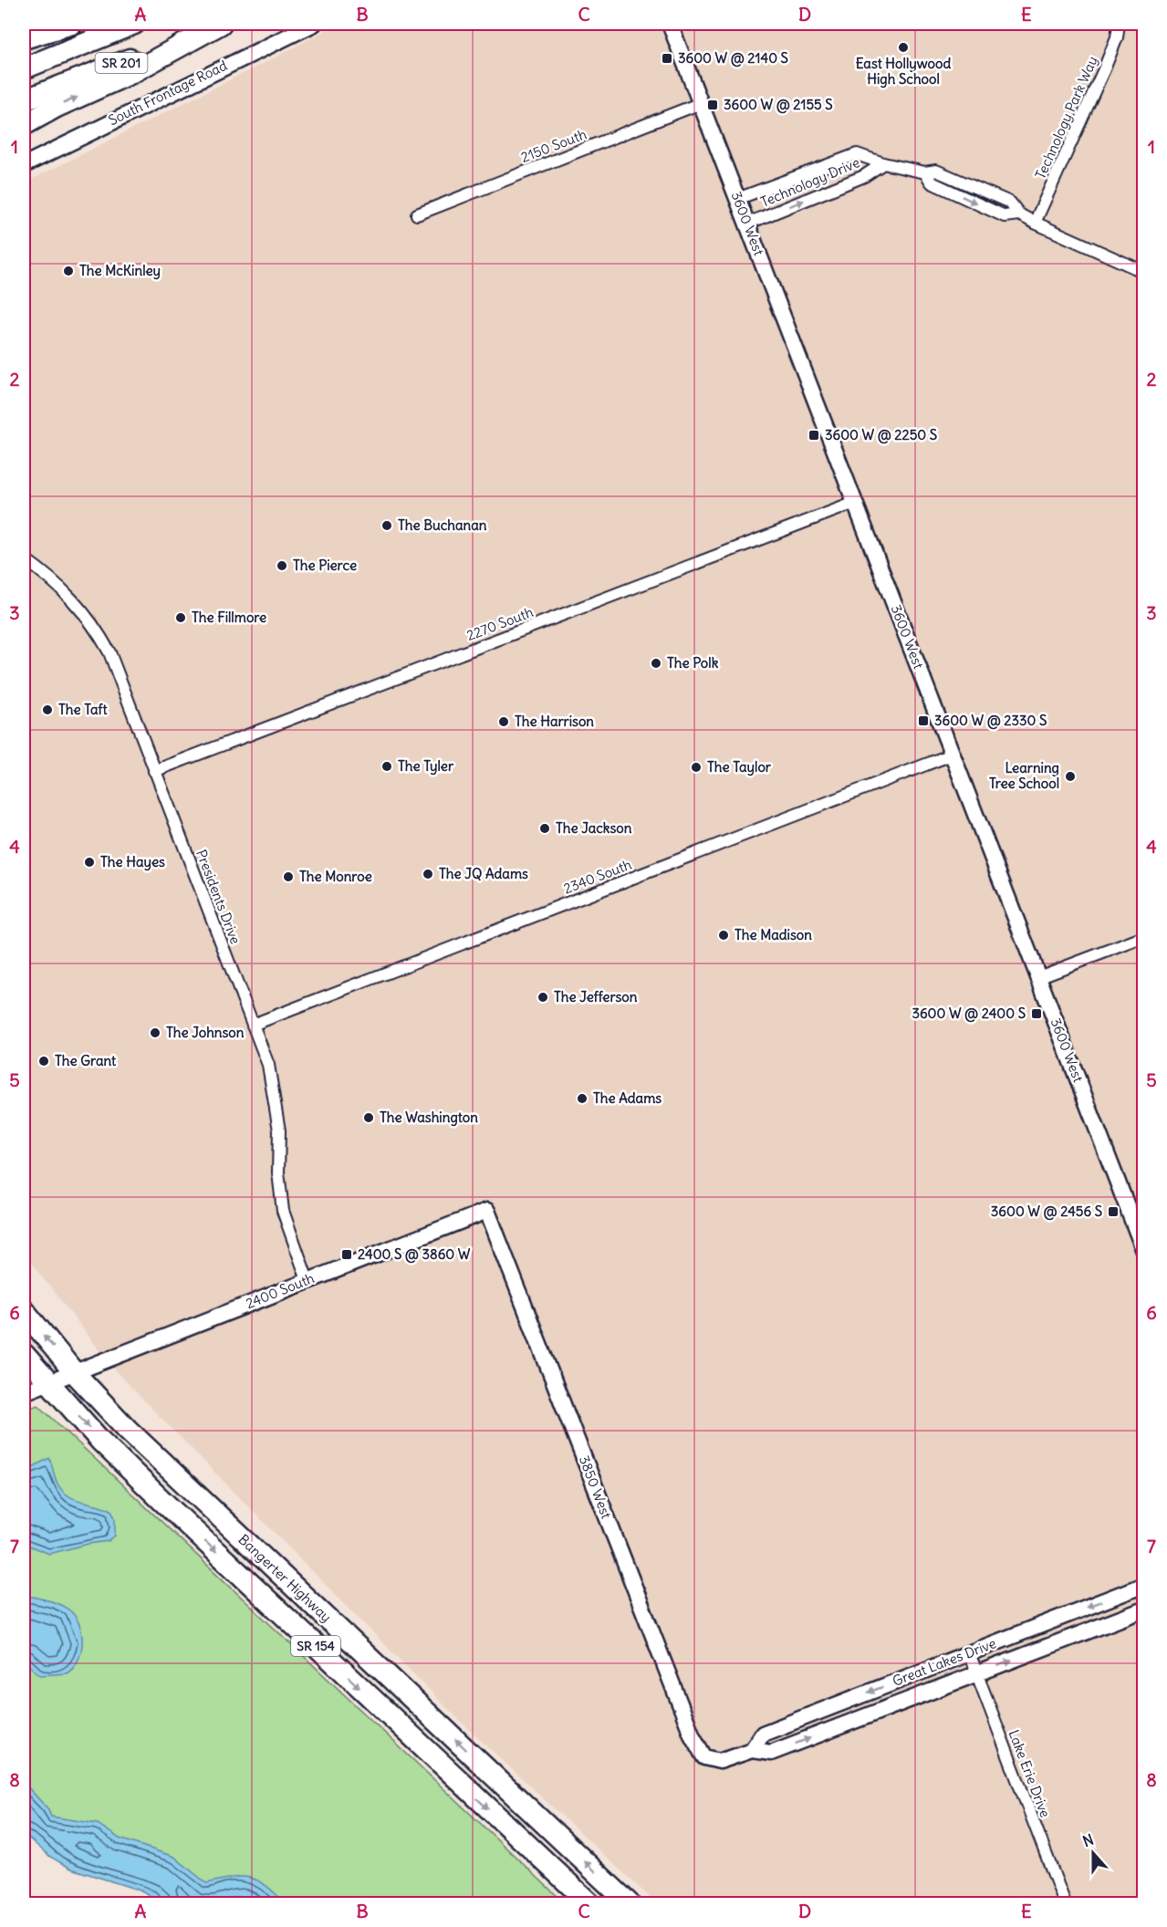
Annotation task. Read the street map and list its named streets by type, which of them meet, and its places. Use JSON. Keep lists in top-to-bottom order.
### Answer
{
  "streets": {
    "highway": ["SR 201", "Bangerter Highway", "SR 154"],
    "street": [
      "South Frontage Road",
      "Technology Park Way",
      "2150 South",
      "Technology Drive",
      "3600 West",
      "2270 South",
      "2340 South",
      "Presidents Drive",
      "2400 South",
      "3850 West",
      "Great Lakes Drive",
      "Lake Erie Drive"
    ]
  },
  "crossings": [
    ["Technology Park Way", "Technology Drive"],
    ["2150 South", "3600 West"],
    ["Technology Drive", "3600 West"],
    ["3600 West", "2270 South"],
    ["3600 West", "2340 South"],
    ["2270 South", "Presidents Drive"],
    ["2340 South", "Presidents Drive"],
    ["Presidents Drive", "2400 South"],
    ["2400 South", "3850 West"],
    ["2400 South", "Bangerter Highway"],
    ["3850 West", "Great Lakes Drive"],
    ["Great Lakes Drive", "Lake Erie Drive"]
  ],
  "places": {
    "other": [
      "East Hollywood High School",
      "The McKinley",
      "The Buchanan",
      "The Pierce",
      "The Fillmore",
      "The Polk",
      "The Taft",
      "The Harrison",
      "The Tyler",
      "The Taylor",
      "Learning Tree School",
      "The Jackson",
      "The Hayes",
      "The JQ Adams",
      "The Monroe",
      "The Madison",
      "The Jefferson",
      "The Johnson",
      "The Grant",
      "The Adams",
      "The Washington"
    ],
    "transit": [
      "3600 W @ 2140 S",
      "3600 W @ 2155 S",
      "3600 W @ 2250 S",
      "3600 W @ 2330 S",
      "3600 W @ 2400 S",
      "3600 W @ 2456 S",
      "2400 S @ 3860 W"
    ]
  },
  "north": "top",
  "grid": {
    "columns": [
      "A",
      "B",
      "C",
      "D",
      "E"
    ],
    "rows": [
      "1",
      "2",
      "3",
      "4",
      "5",
      "6",
      "7",
      "8"
    ]
  }
}
